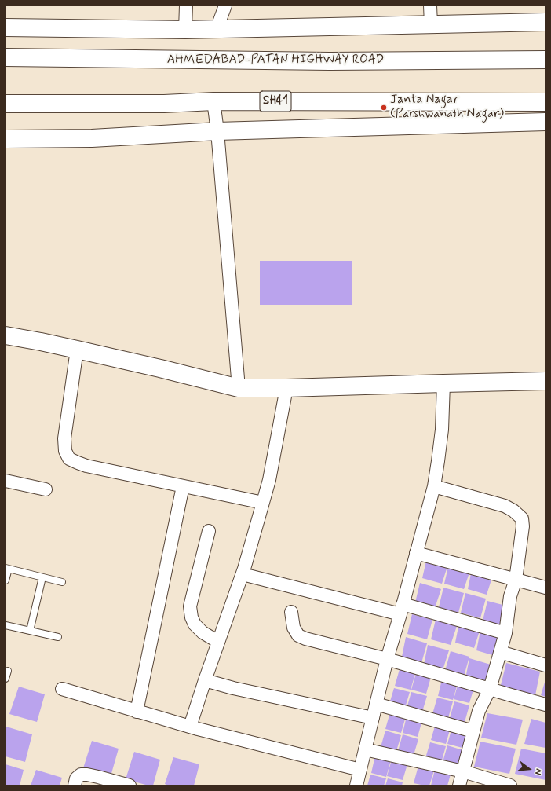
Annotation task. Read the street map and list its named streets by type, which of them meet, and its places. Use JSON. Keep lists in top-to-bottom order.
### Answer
{
  "streets": {
    "street": ["AHMEDABAD-PATAN HIGHWAY ROAD", "SH41"]
  },
  "places": ["Janta Nagar (Parshwanath Nagar)"],
  "north": "right"
}
